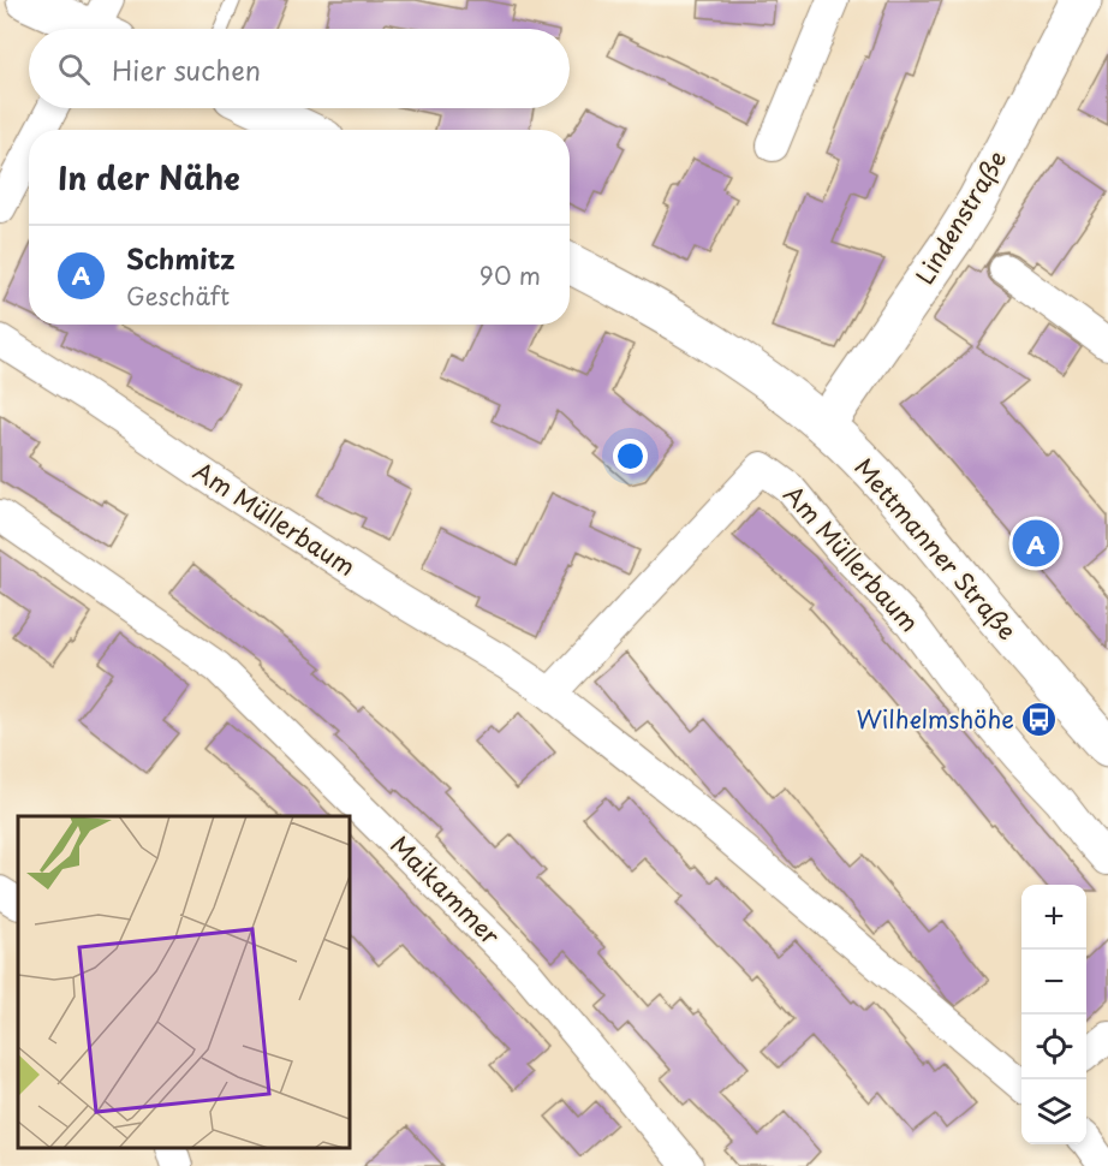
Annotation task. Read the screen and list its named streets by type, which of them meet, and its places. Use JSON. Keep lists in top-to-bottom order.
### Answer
{
  "streets": {
    "main road": ["Lindenstraße", "Mettmanner Straße"],
    "street": ["Am Müllerbaum", "Maikammer"]
  },
  "crossings": [
    ["Lindenstraße", "Mettmanner Straße"]
  ],
  "places": {
    "bus stop": ["Wilhelmshöhe"]
  },
  "page": {
    "search": "Hier suchen",
    "heading": "In der Nähe",
    "list": [
      {
        "mark": "A",
        "name": "Schmitz",
        "note": "Geschäft",
        "value": "90 m"
      }
    ],
    "pins": "A",
    "map_buttons": ["+", "−"]
  }
}
